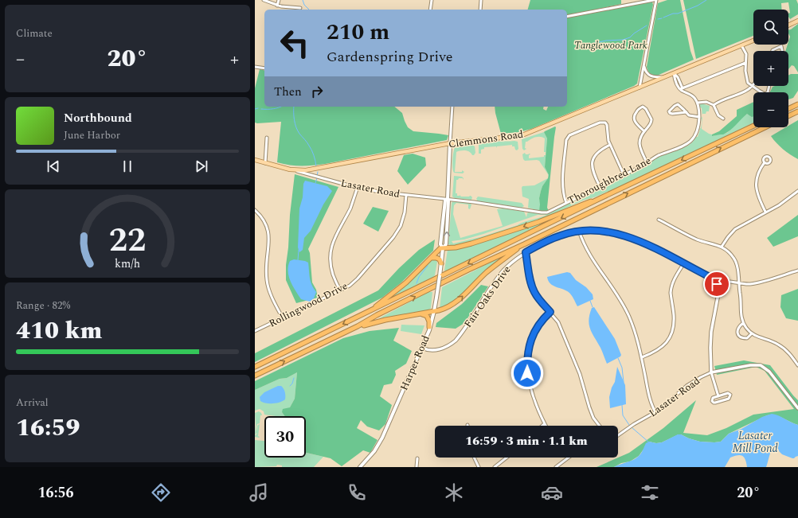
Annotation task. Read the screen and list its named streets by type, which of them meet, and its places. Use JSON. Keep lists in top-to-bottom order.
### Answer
{
  "streets": {
    "main road": ["Clemmons Road", "Harper Road"],
    "street": [
      "Thoroughbred Lane",
      "Lasater Road",
      "Fair Oaks Drive",
      "Rollingwood Drive"
    ]
  },
  "crossings": [
    ["Clemmons Road", "Lasater Road"],
    ["Clemmons Road", "Harper Road"],
    ["Thoroughbred Lane", "Lasater Road"],
    ["Thoroughbred Lane", "Harper Road"],
    ["Lasater Road", "Rollingwood Drive"],
    ["Lasater Road", "Harper Road"],
    ["Fair Oaks Drive", "Harper Road"]
  ],
  "water": ["Lasater Mill Pond"],
  "parks": ["Tanglewood Park"],
  "page": {
    "tile": [
      "Climate",
      ["Range · 82%", "410 km"],
      ["Arrival", "16:59"]
    ],
    "map_buttons": ["+", "−"],
    "turn": ["210 m", "Gardenspring Drive"],
    "heat": ["−", "20°", "+"],
    "then": "Then",
    "song": ["Northbound", "June Harbor"],
    "limit": "30",
    "trip": "16:59 · 3 min · 1.1 km",
    "tabs": ["16:56", "20°"],
    "gauge": ["22", "km/h"]
  }
}
